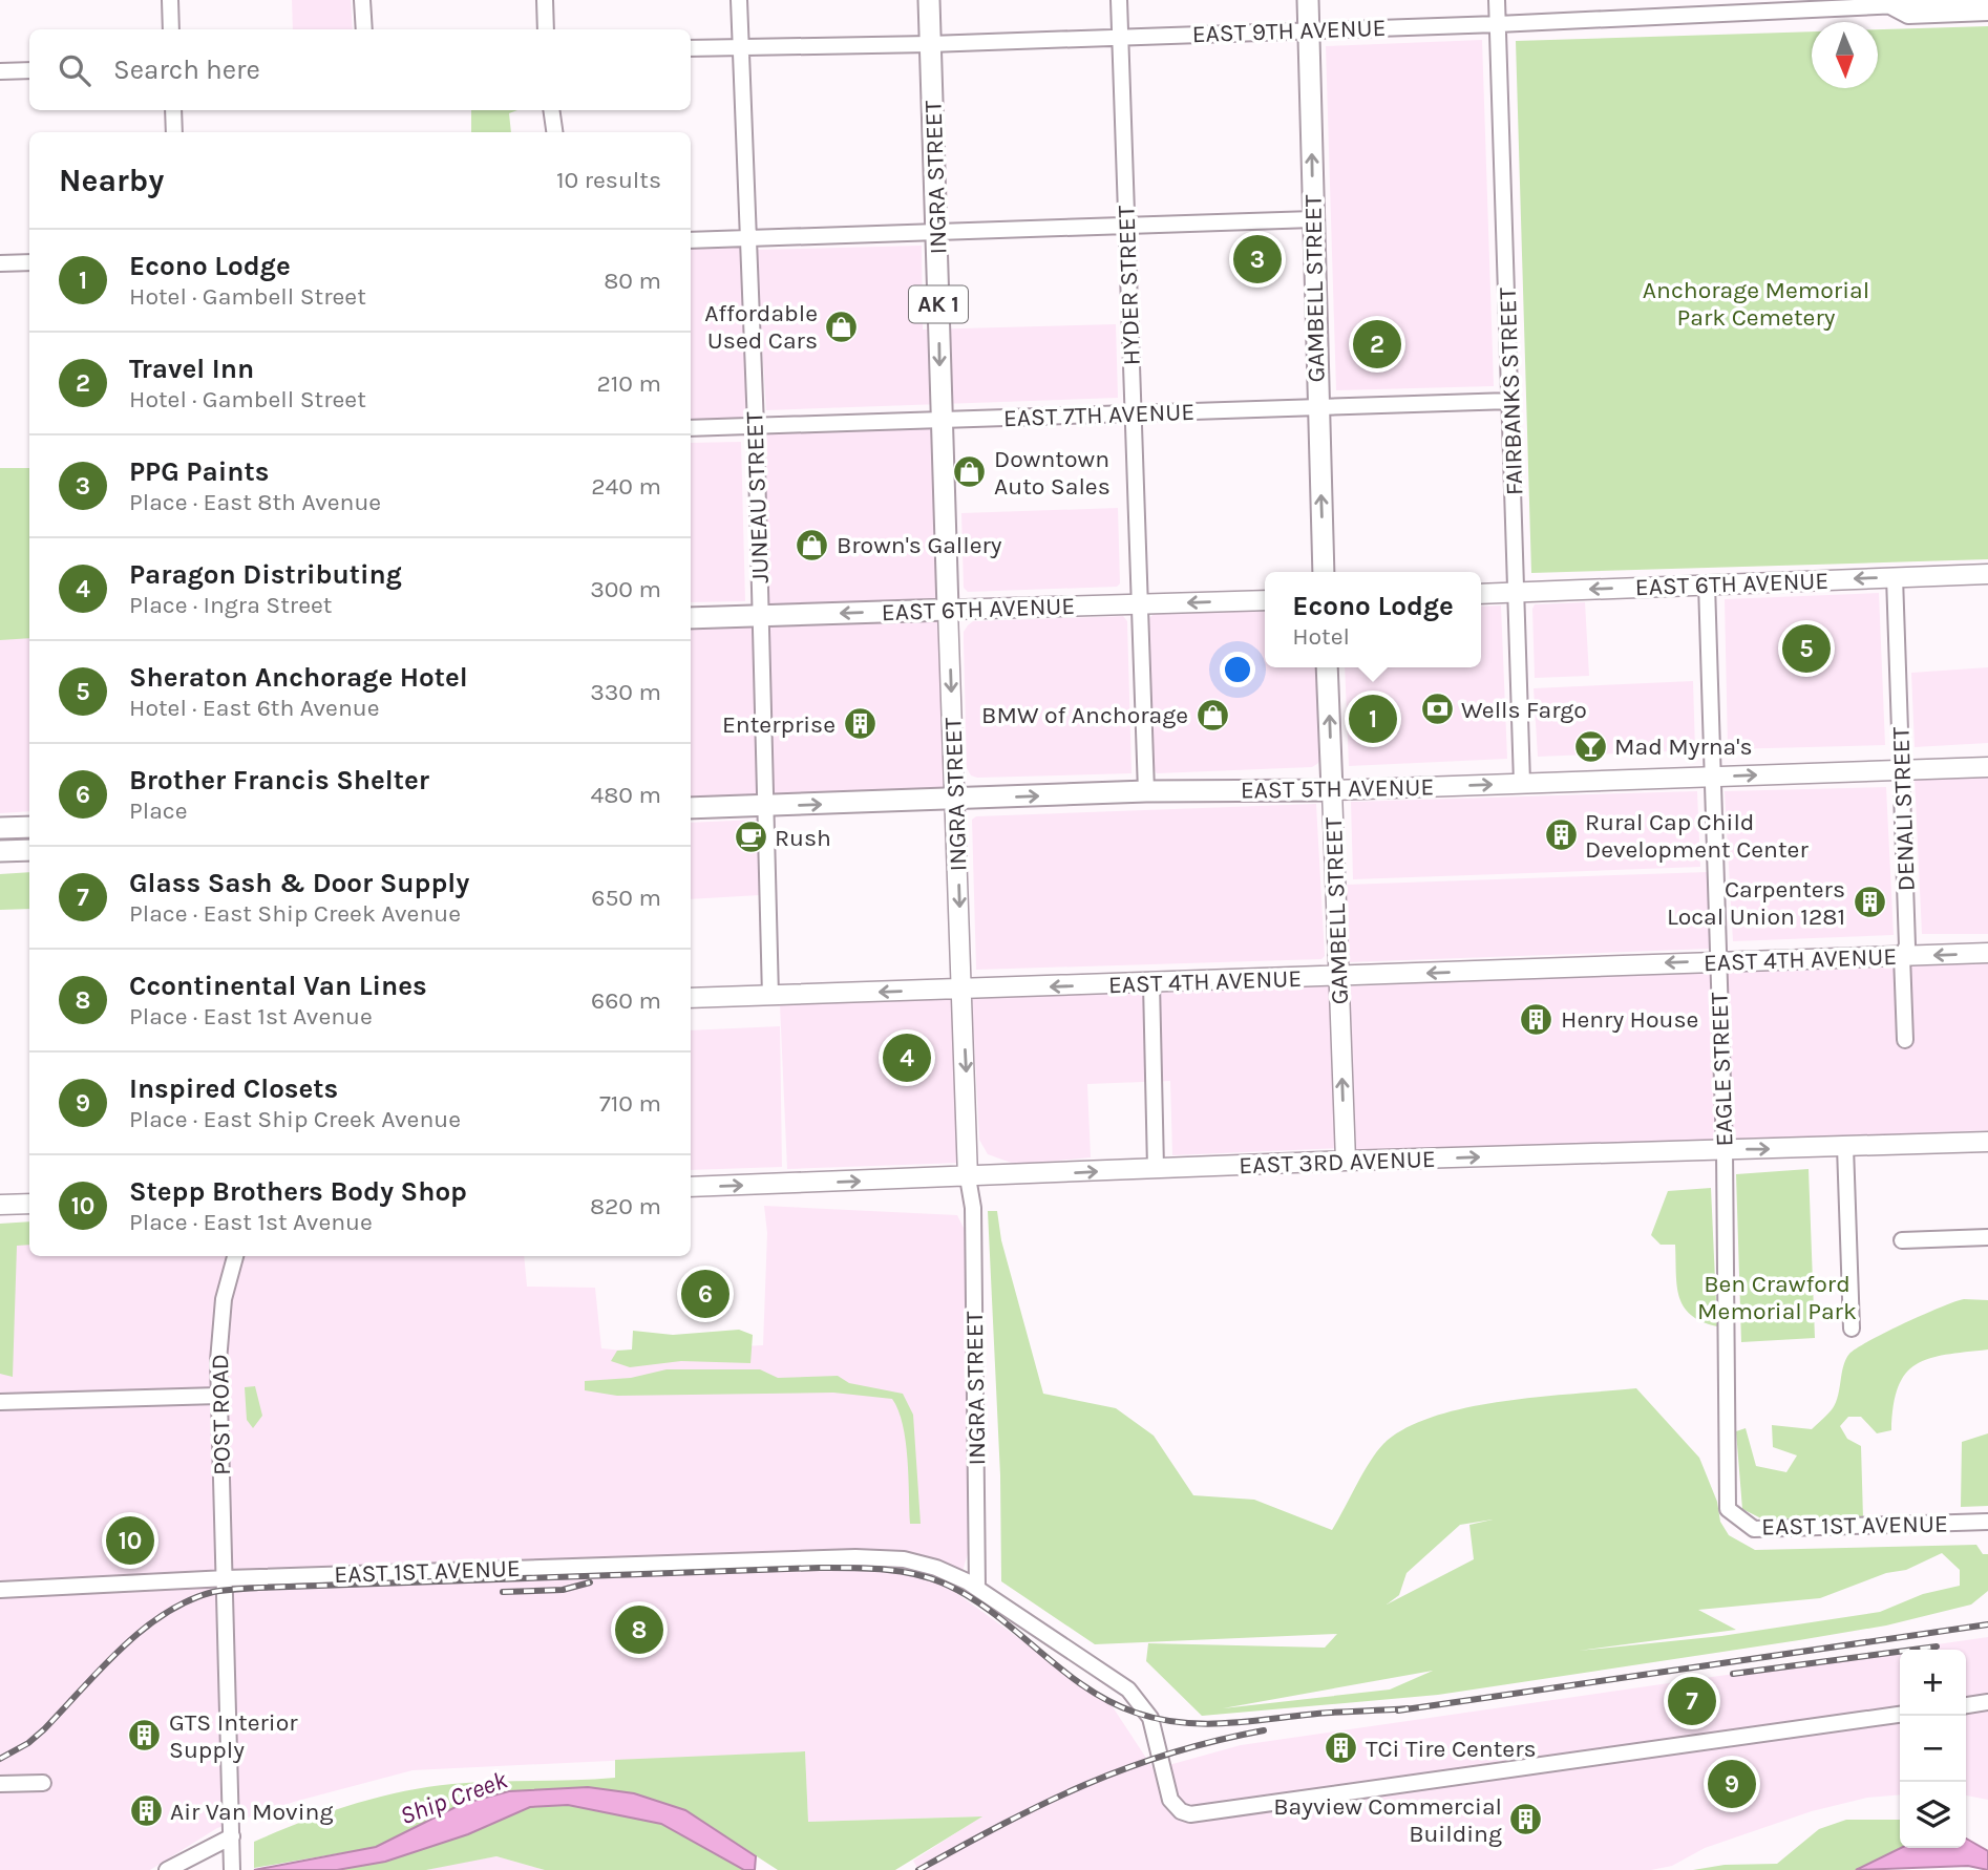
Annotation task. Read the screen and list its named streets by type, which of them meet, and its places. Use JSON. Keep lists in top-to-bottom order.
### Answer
{
  "streets": {
    "highway": [
      "INGRA STREET",
      "GAMBELL STREET",
      "AK 1",
      "EAST 6TH AVENUE",
      "EAST 5TH AVENUE"
    ],
    "main road": ["EAST 4TH AVENUE", "EAST 3RD AVENUE"],
    "street": [
      "EAST 9TH AVENUE",
      "HYDER STREET",
      "FAIRBANKS STREET",
      "EAST 7TH AVENUE",
      "JUNEAU STREET",
      "DENALI STREET",
      "EAGLE STREET",
      "POST ROAD",
      "EAST 1ST AVENUE"
    ]
  },
  "crossings": [
    ["EAST 9TH AVENUE", "INGRA STREET"],
    ["EAST 9TH AVENUE", "HYDER STREET"],
    ["EAST 9TH AVENUE", "GAMBELL STREET"],
    ["EAST 9TH AVENUE", "FAIRBANKS STREET"],
    ["EAST 9TH AVENUE", "JUNEAU STREET"],
    ["INGRA STREET", "EAST 7TH AVENUE"],
    ["INGRA STREET", "EAST 6TH AVENUE"],
    ["INGRA STREET", "EAST 5TH AVENUE"],
    ["INGRA STREET", "EAST 4TH AVENUE"],
    ["INGRA STREET", "EAST 3RD AVENUE"],
    ["INGRA STREET", "EAST 1ST AVENUE"],
    ["HYDER STREET", "EAST 7TH AVENUE"],
    ["HYDER STREET", "EAST 6TH AVENUE"],
    ["HYDER STREET", "EAST 5TH AVENUE"],
    ["GAMBELL STREET", "EAST 7TH AVENUE"],
    ["GAMBELL STREET", "EAST 5TH AVENUE"],
    ["GAMBELL STREET", "EAST 4TH AVENUE"],
    ["GAMBELL STREET", "EAST 3RD AVENUE"],
    ["FAIRBANKS STREET", "EAST 7TH AVENUE"],
    ["FAIRBANKS STREET", "EAST 6TH AVENUE"],
    ["FAIRBANKS STREET", "EAST 5TH AVENUE"],
    ["EAST 7TH AVENUE", "JUNEAU STREET"],
    ["JUNEAU STREET", "EAST 6TH AVENUE"],
    ["JUNEAU STREET", "EAST 5TH AVENUE"],
    ["JUNEAU STREET", "EAST 4TH AVENUE"],
    ["EAST 6TH AVENUE", "DENALI STREET"],
    ["EAST 6TH AVENUE", "EAGLE STREET"],
    ["EAST 5TH AVENUE", "DENALI STREET"],
    ["EAST 5TH AVENUE", "EAGLE STREET"],
    ["DENALI STREET", "EAST 4TH AVENUE"],
    ["EAST 4TH AVENUE", "EAGLE STREET"],
    ["EAGLE STREET", "EAST 3RD AVENUE"],
    ["EAGLE STREET", "EAST 1ST AVENUE"],
    ["POST ROAD", "EAST 1ST AVENUE"]
  ],
  "one_way": [
    "INGRA STREET",
    "GAMBELL STREET",
    "EAST 6TH AVENUE",
    "EAST 5TH AVENUE",
    "EAST 4TH AVENUE",
    "EAST 3RD AVENUE"
  ],
  "water": ["Ship Creek"],
  "parks": ["Anchorage Memorial Park Cemetery", "Ben Crawford Memorial Park"],
  "places": {
    "shop": [
      "Affordable Used Cars",
      "Downtown Auto Sales",
      "Brown's Gallery",
      "BMW of Anchorage"
    ],
    "bank": ["Wells Fargo"],
    "building": [
      "Enterprise",
      "Rural Cap Child Development Center",
      "Carpenters Local Union 1281",
      "Henry House",
      "GTS Interior Supply",
      "TCi Tire Centers",
      "Air Van Moving",
      "Bayview Commercial Building"
    ],
    "bar": ["Mad Myrna's"],
    "cafe": ["Rush"]
  },
  "north": "bottom",
  "page": {
    "search": "Search here",
    "heading": ["Nearby", "10 results"],
    "list": [
      {
        "mark": "1",
        "name": "Econo Lodge",
        "note": "Hotel · Gambell Street",
        "value": "80 m"
      },
      {
        "mark": "2",
        "name": "Travel Inn",
        "note": "Hotel · Gambell Street",
        "value": "210 m"
      },
      {
        "mark": "3",
        "name": "PPG Paints",
        "note": "Place · East 8th Avenue",
        "value": "240 m"
      },
      {
        "mark": "4",
        "name": "Paragon Distributing",
        "note": "Place · Ingra Street",
        "value": "300 m"
      },
      {
        "mark": "5",
        "name": "Sheraton Anchorage Hotel",
        "note": "Hotel · East 6th Avenue",
        "value": "330 m"
      },
      {
        "mark": "6",
        "name": "Brother Francis Shelter",
        "note": "Place",
        "value": "480 m"
      },
      {
        "mark": "7",
        "name": "Glass Sash & Door Supply",
        "note": "Place · East Ship Creek Avenue",
        "value": "650 m"
      },
      {
        "mark": "8",
        "name": "Ccontinental Van Lines",
        "note": "Place · East 1st Avenue",
        "value": "660 m"
      },
      {
        "mark": "9",
        "name": "Inspired Closets",
        "note": "Place · East Ship Creek Avenue",
        "value": "710 m"
      },
      {
        "mark": "10",
        "name": "Stepp Brothers Body Shop",
        "note": "Place · East 1st Avenue",
        "value": "820 m"
      }
    ],
    "pins": [
      "3",
      "2",
      "5",
      "1",
      "4",
      "6",
      "10",
      "8",
      "7",
      "9"
    ],
    "popup": ["Econo Lodge", "Hotel"],
    "map_buttons": ["+", "−"]
  }
}
